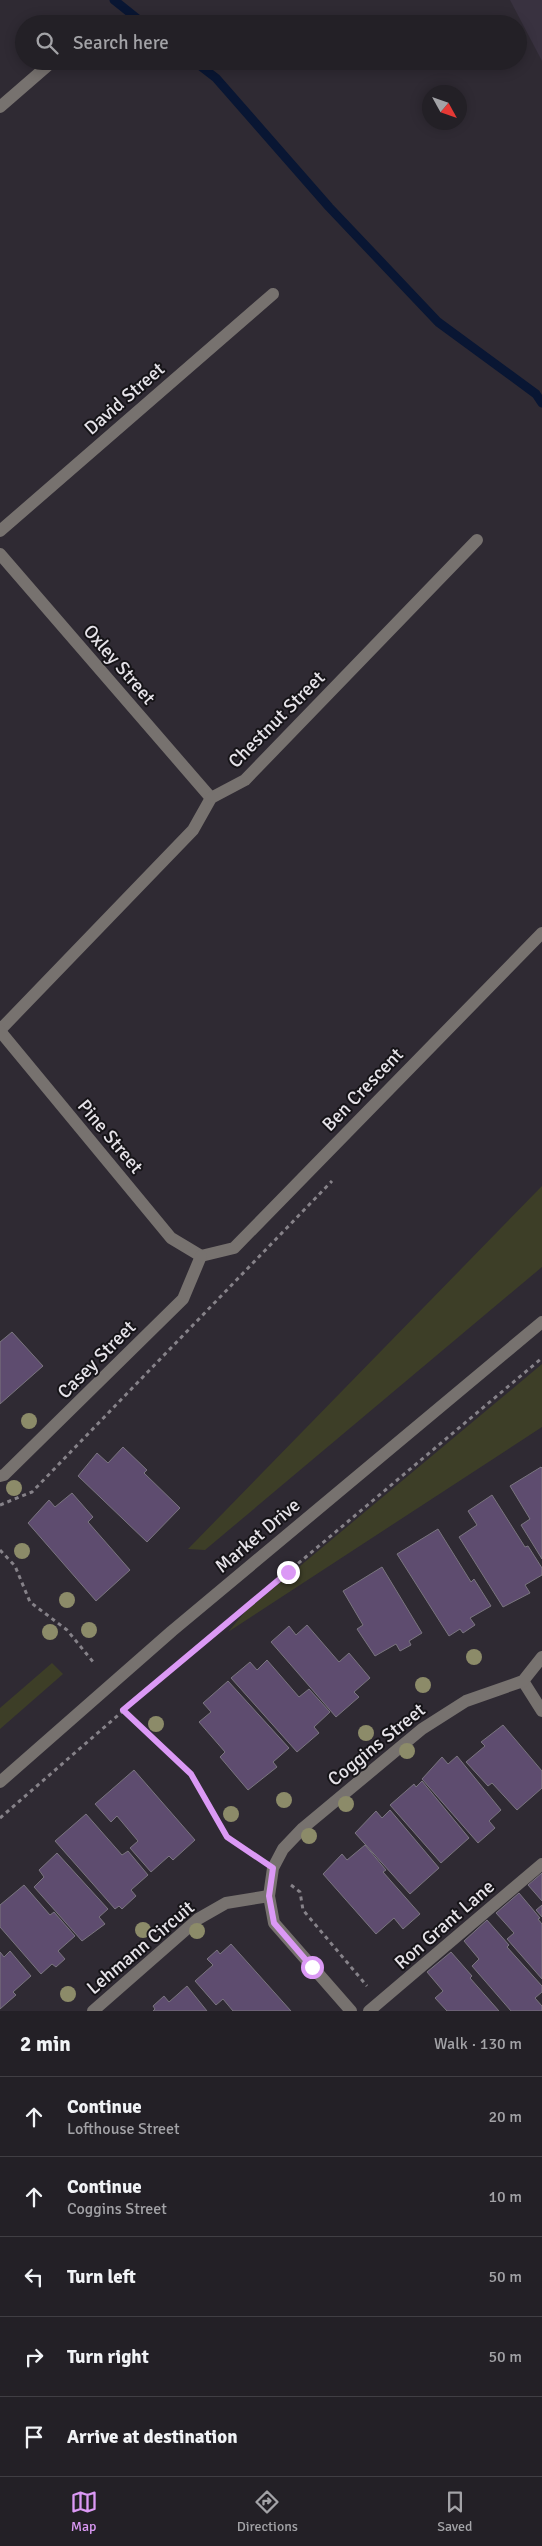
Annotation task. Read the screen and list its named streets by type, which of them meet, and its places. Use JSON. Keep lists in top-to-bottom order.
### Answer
{
  "streets": {
    "street": [
      "David Street",
      "Oxley Street",
      "Chestnut Street",
      "Ben Crescent",
      "Pine Street",
      "Casey Street",
      "Market Drive",
      "Coggins Street",
      "Ron Grant Lane",
      "Lehmann Circuit"
    ]
  },
  "crossings": [
    ["Oxley Street", "Chestnut Street"],
    ["Ben Crescent", "Pine Street"],
    ["Ben Crescent", "Casey Street"],
    ["Pine Street", "Casey Street"],
    ["Coggins Street", "Lehmann Circuit"]
  ],
  "north": "bottom right",
  "page": {
    "search": "Search here",
    "heading": ["2 min", "Walk · 130 m"],
    "list": [
      ["Continue", "Lofthouse Street", "20 m"],
      ["Continue", "Coggins Street", "10 m"],
      ["Turn left", "50 m"],
      ["Turn right", "50 m"],
      "Arrive at destination"
    ],
    "nav": ["Map", "Directions", "Saved"]
  }
}
